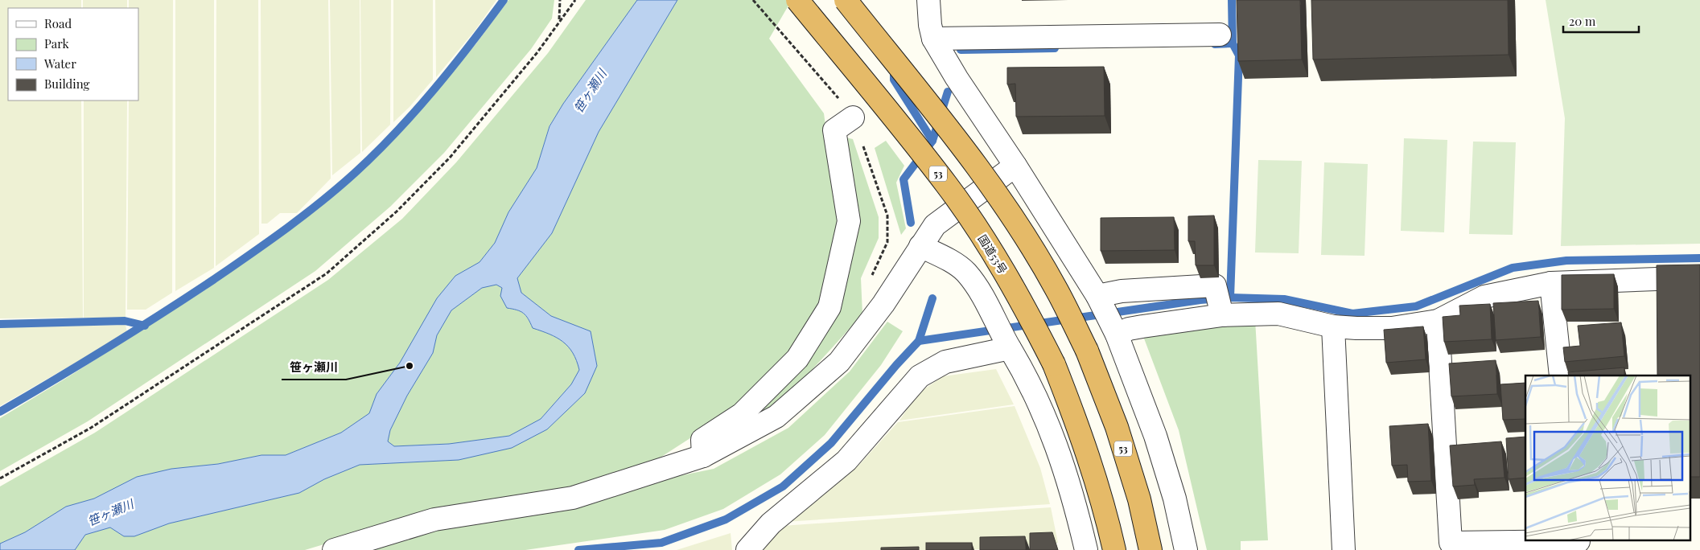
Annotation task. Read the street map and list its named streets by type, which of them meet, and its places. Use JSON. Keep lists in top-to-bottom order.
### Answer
{
  "streets": {
    "highway": ["53", "国道53号"]
  },
  "water": ["笹ヶ瀬川"],
  "places": ["笹ヶ瀬川"],
  "legend": [
    "Road",
    "Park",
    "Water",
    "Building"
  ],
  "scale_bar": "20 m"
}
